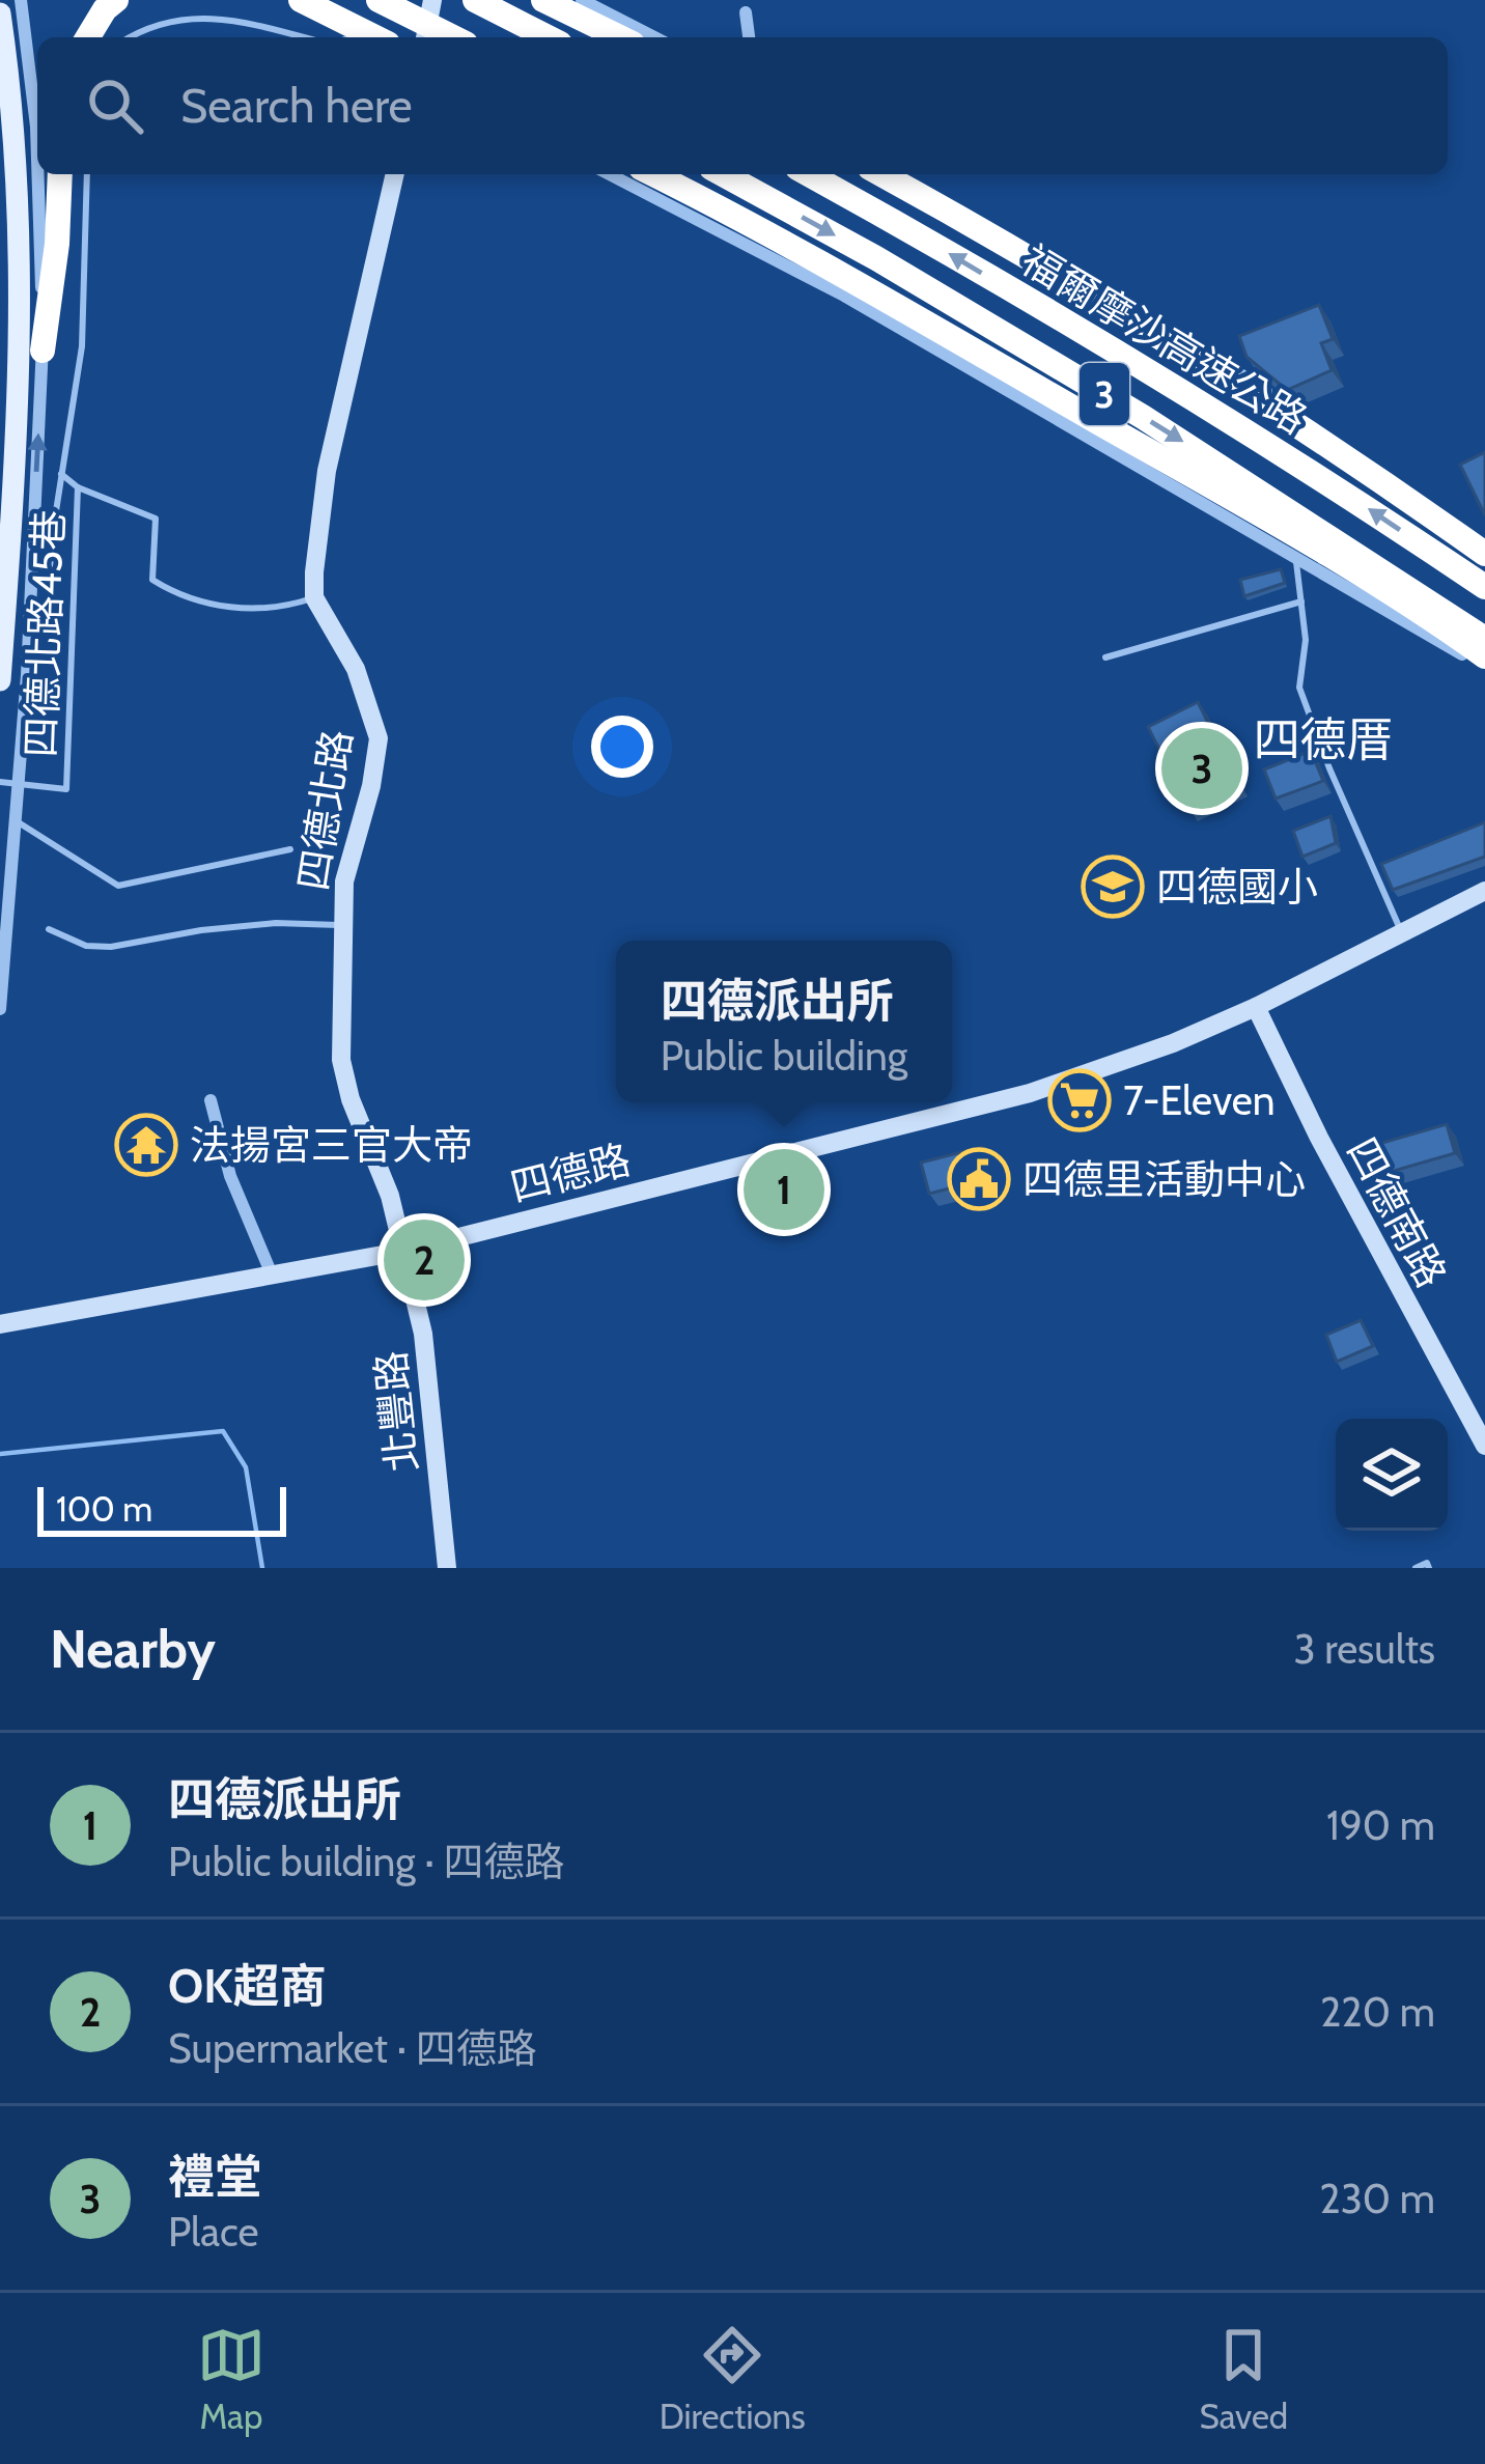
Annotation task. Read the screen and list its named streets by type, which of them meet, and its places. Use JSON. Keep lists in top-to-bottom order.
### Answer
{
  "streets": {
    "highway": ["福爾摩沙高速公路", "3"],
    "street": [
      "四德北路",
      "四德路",
      "四德南路",
      "北豐路"
    ],
    "lane": ["四德北路45巷"]
  },
  "crossings": [
    ["四德北路45巷", "四德北路"],
    ["四德北路", "四德路"],
    ["四德北路", "北豐路"],
    ["四德路", "四德南路"],
    ["四德路", "北豐路"]
  ],
  "districts": ["四德厝"],
  "places": {
    "school or university": ["四德國小"],
    "supermarket": ["7-Eleven"],
    "temple": ["法揚宮三官大帝"],
    "public building": ["四德里活動中心"]
  },
  "scale_bar": "100 m",
  "page": {
    "search": "Search here",
    "pins": ["3", "1", "2"],
    "popup": ["四德派出所", "Public building"],
    "scale": "100 m",
    "heading": ["Nearby", "3 results"],
    "list": [
      {
        "mark": "1",
        "name": "四德派出所",
        "note": "Public building · 四德路",
        "value": "190 m"
      },
      {
        "mark": "2",
        "name": "OK超商",
        "note": "Supermarket · 四德路",
        "value": "220 m"
      },
      {
        "mark": "3",
        "name": "禮堂",
        "note": "Place",
        "value": "230 m"
      }
    ],
    "nav": ["Map", "Directions", "Saved"]
  }
}
